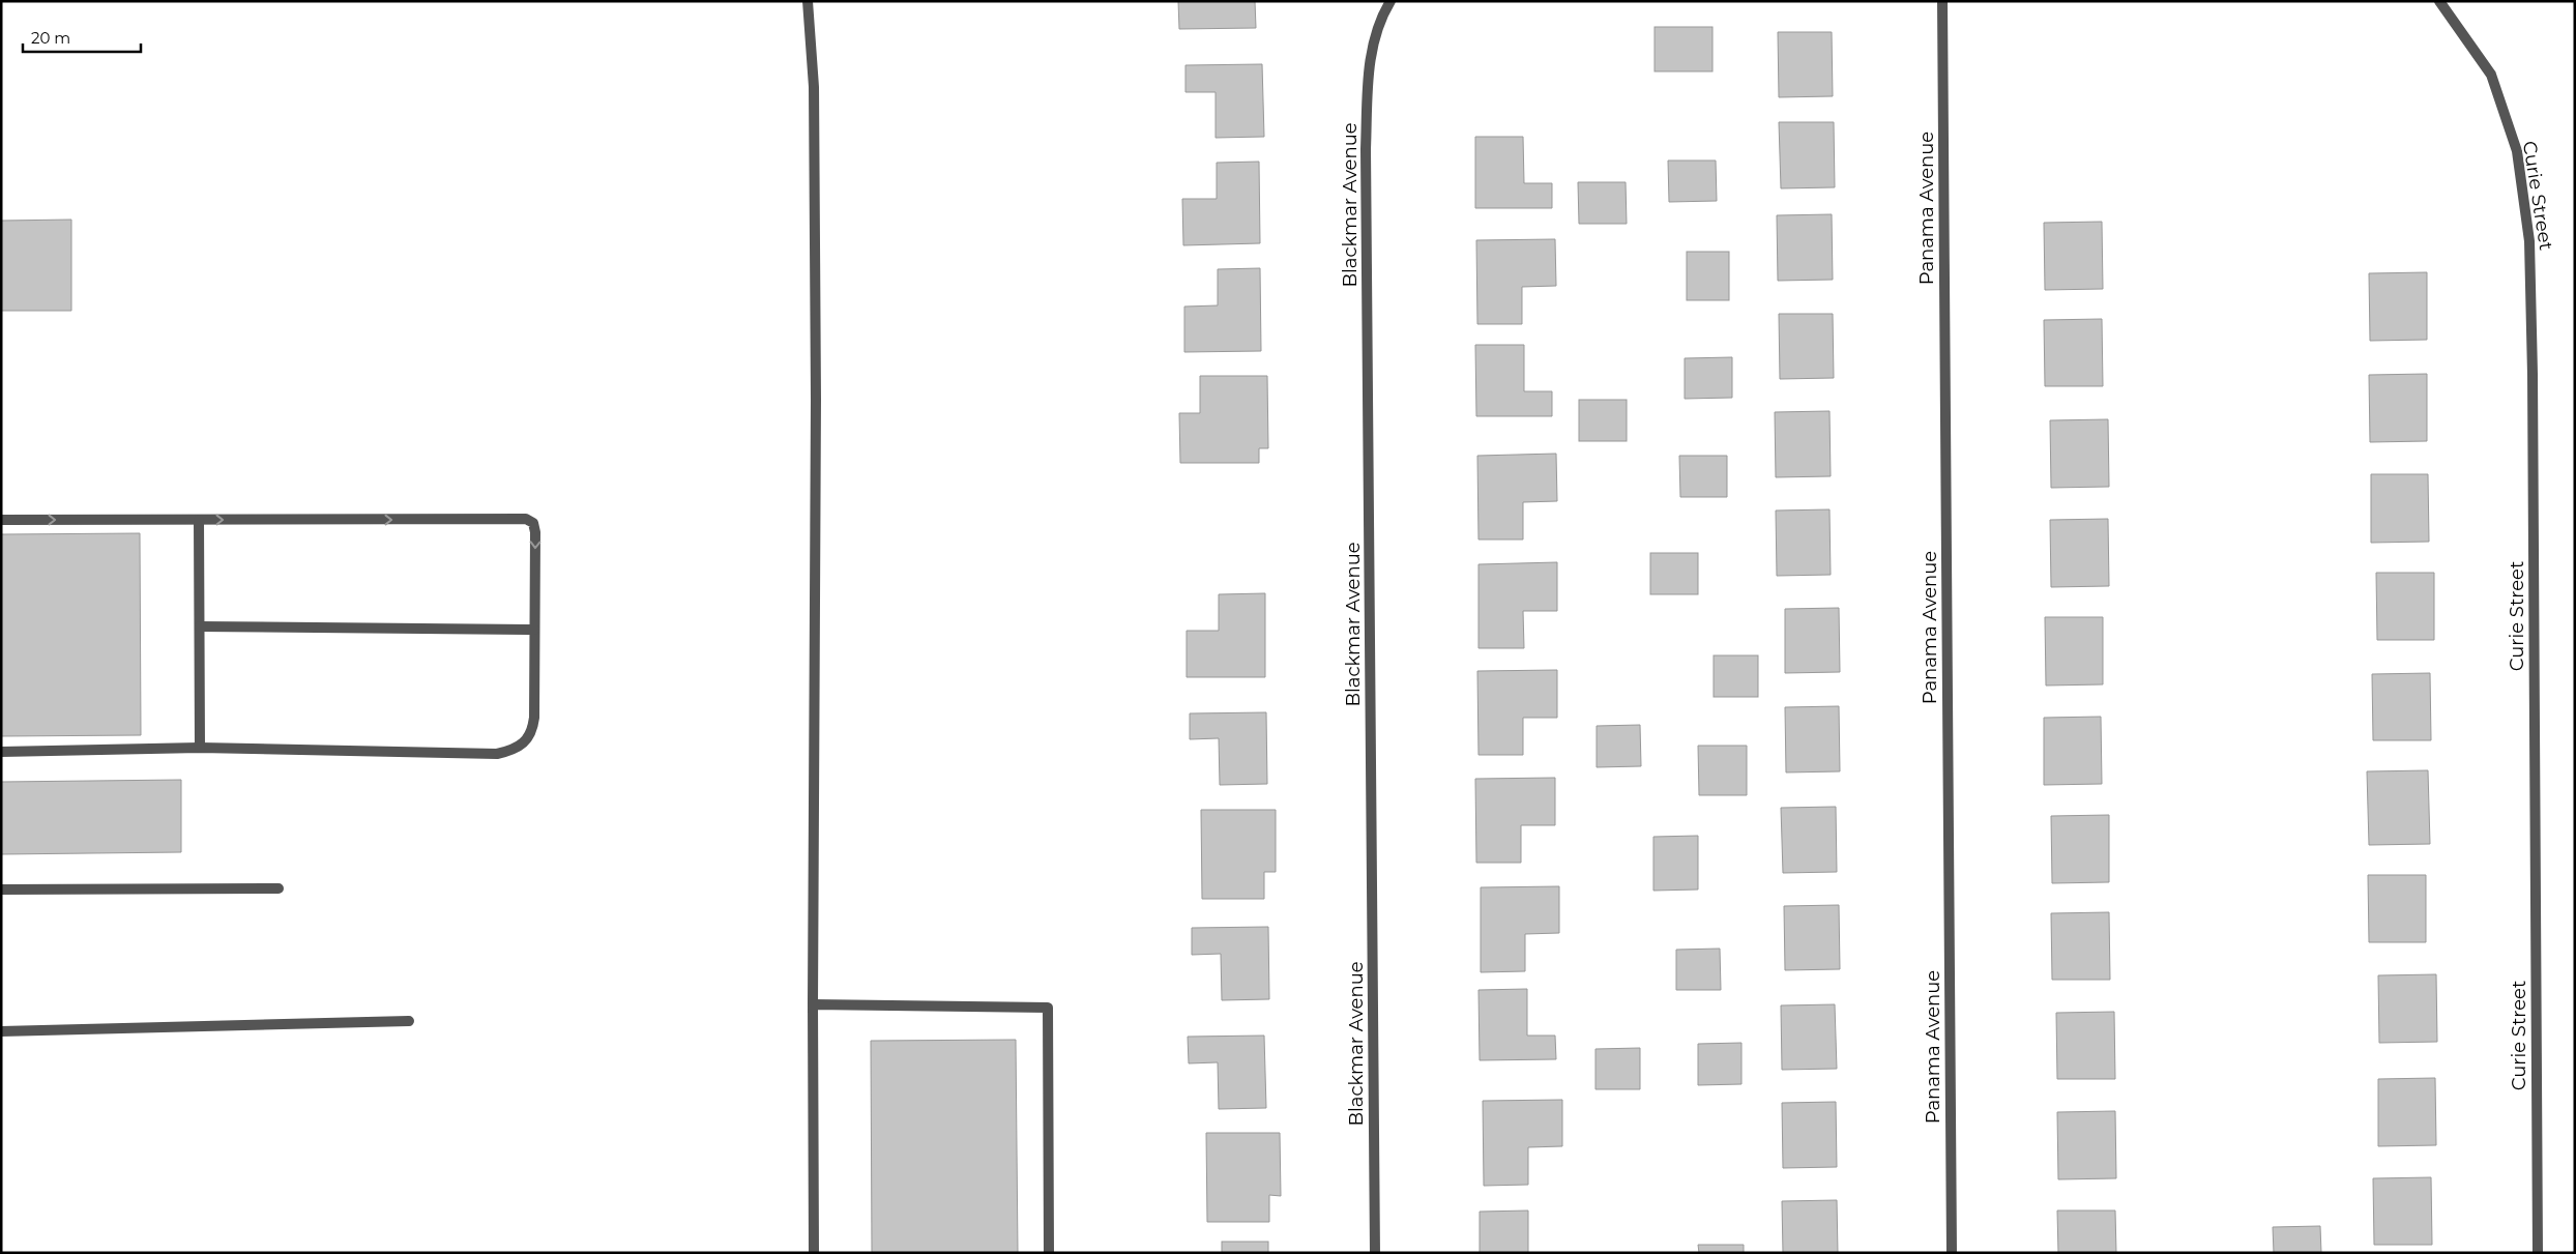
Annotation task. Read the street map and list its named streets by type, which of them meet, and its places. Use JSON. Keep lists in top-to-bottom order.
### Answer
{
  "streets": {
    "street": ["Curie Street", "Blackmar Avenue", "Panama Avenue"]
  },
  "scale_bar": "20 m"
}
